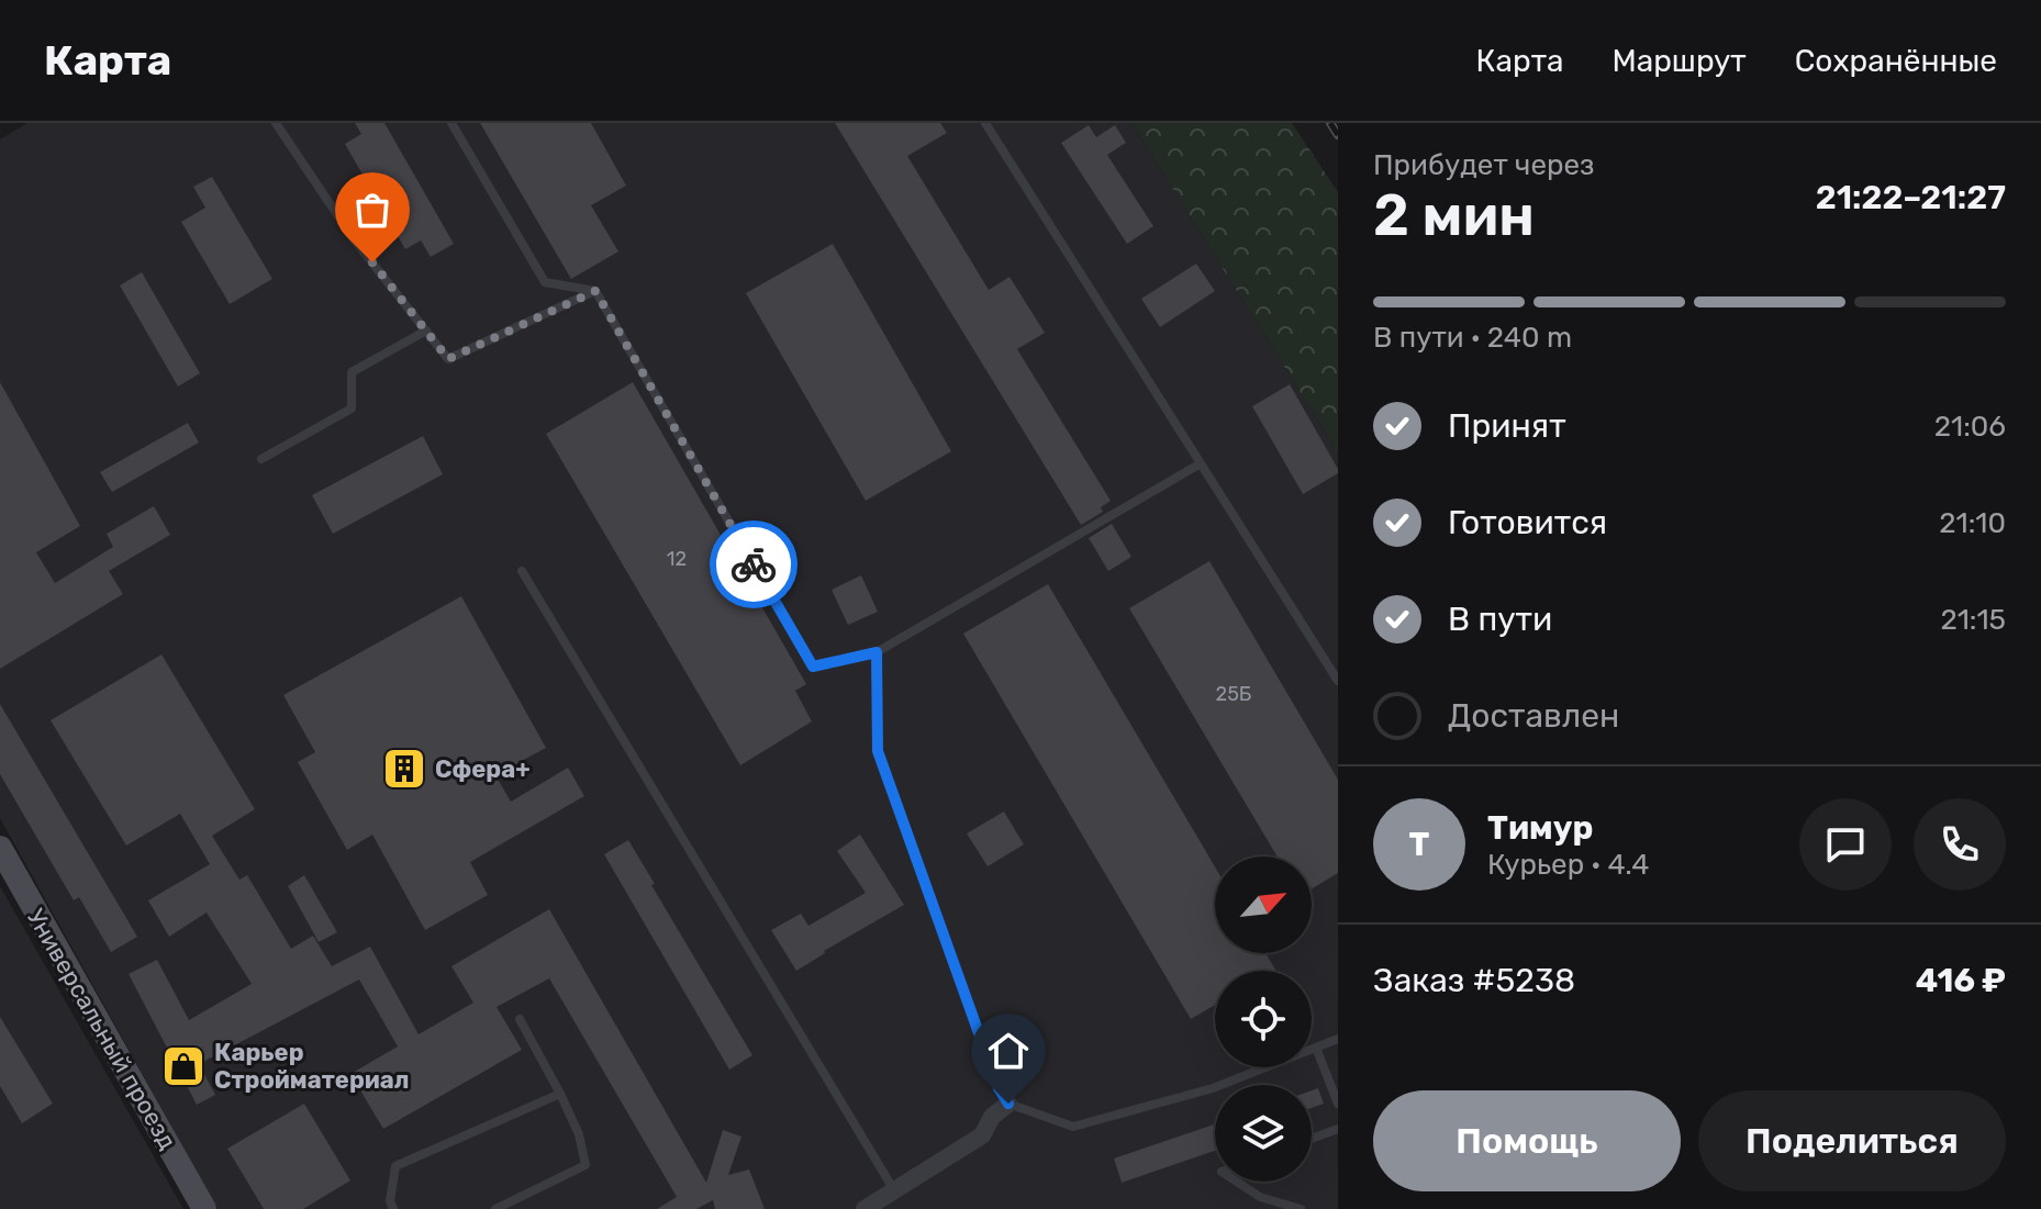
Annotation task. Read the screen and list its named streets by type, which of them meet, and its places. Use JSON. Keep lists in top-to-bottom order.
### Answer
{
  "streets": {
    "street": ["Универсальный проезд"]
  },
  "places": {
    "building": ["Сфера+"],
    "shop": ["Карьер Стройматериал"]
  },
  "house_numbers": ["12", "25Б"],
  "north": "top right",
  "page": {
    "header": "Карта",
    "nav": ["Карта", "Маршрут", "Сохранённые"],
    "heading": ["2 мин", "Прибудет через", "21:22–21:27"],
    "panel": [
      "Тимур",
      "Курьер · 4.4",
      "Заказ #5238",
      "416 ₽"
    ],
    "bar": "В пути · 240 m",
    "list": [
      ["Принят", "21:06"],
      ["Готовится", "21:10"],
      ["В пути", "21:15"],
      "Доставлен"
    ],
    "round": "Т",
    "buttons": ["Помощь", "Поделиться"]
  }
}
